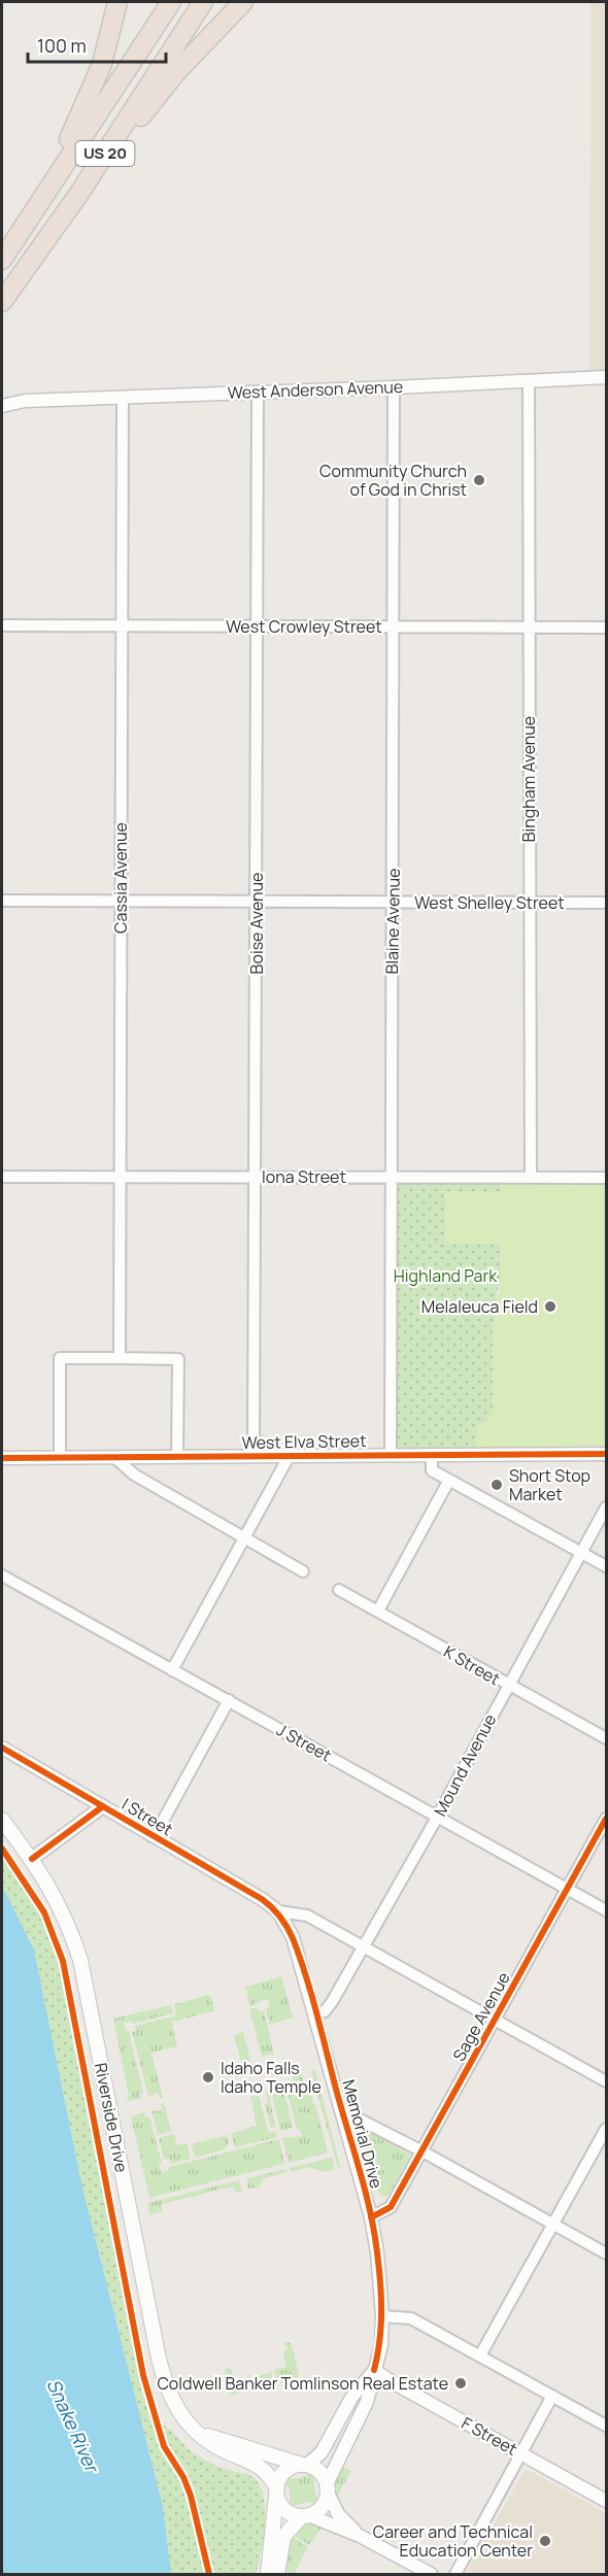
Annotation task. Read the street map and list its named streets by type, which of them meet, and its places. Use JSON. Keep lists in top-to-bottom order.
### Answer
{
  "streets": {
    "highway": ["US 20"],
    "main road": ["Riverside Drive"],
    "street": [
      "West Anderson Avenue",
      "West Crowley Street",
      "Bingham Avenue",
      "Cassia Avenue",
      "West Shelley Street",
      "Blaine Avenue",
      "Boise Avenue",
      "Iona Street",
      "West Elva Street",
      "K Street",
      "J Street",
      "Mound Avenue",
      "I Street",
      "Sage Avenue",
      "Memorial Drive",
      "F Street"
    ]
  },
  "crossings": [
    ["West Anderson Avenue", "Bingham Avenue"],
    ["West Anderson Avenue", "Cassia Avenue"],
    ["West Anderson Avenue", "Blaine Avenue"],
    ["West Anderson Avenue", "Boise Avenue"],
    ["West Crowley Street", "Bingham Avenue"],
    ["West Crowley Street", "Cassia Avenue"],
    ["West Crowley Street", "Blaine Avenue"],
    ["West Crowley Street", "Boise Avenue"],
    ["Bingham Avenue", "West Shelley Street"],
    ["Bingham Avenue", "Iona Street"],
    ["Cassia Avenue", "West Shelley Street"],
    ["Cassia Avenue", "Iona Street"],
    ["West Shelley Street", "Blaine Avenue"],
    ["West Shelley Street", "Boise Avenue"],
    ["Blaine Avenue", "Iona Street"],
    ["Blaine Avenue", "West Elva Street"],
    ["Boise Avenue", "Iona Street"],
    ["Boise Avenue", "West Elva Street"],
    ["K Street", "Mound Avenue"],
    ["J Street", "Mound Avenue"],
    ["J Street", "Sage Avenue"],
    ["Mound Avenue", "I Street"],
    ["Mound Avenue", "Memorial Drive"],
    ["I Street", "Sage Avenue"],
    ["I Street", "Memorial Drive"],
    ["Sage Avenue", "Memorial Drive"],
    ["Riverside Drive", "Memorial Drive"],
    ["Memorial Drive", "F Street"]
  ],
  "water": ["Snake River"],
  "parks": ["Highland Park"],
  "places": [
    "Community Church of God in Christ",
    "Melaleuca Field",
    "Short Stop Market",
    "Idaho Falls Idaho Temple",
    "Coldwell Banker Tomlinson Real Estate",
    "Career and Technical Education Center"
  ],
  "scale_bar": "100 m"
}
